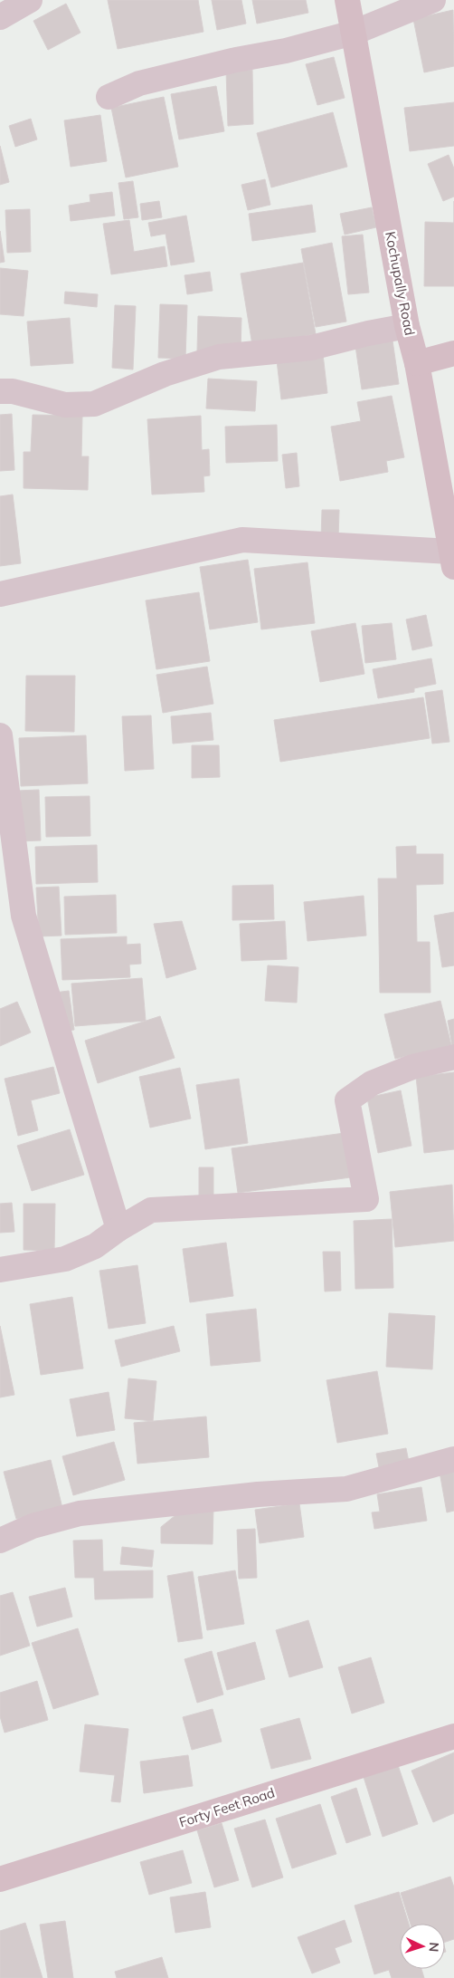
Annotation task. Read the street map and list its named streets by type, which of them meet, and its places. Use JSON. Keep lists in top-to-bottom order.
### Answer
{
  "streets": {
    "main road": ["Kochupally Road", "Forty Feet Road"]
  },
  "north": "right"
}
